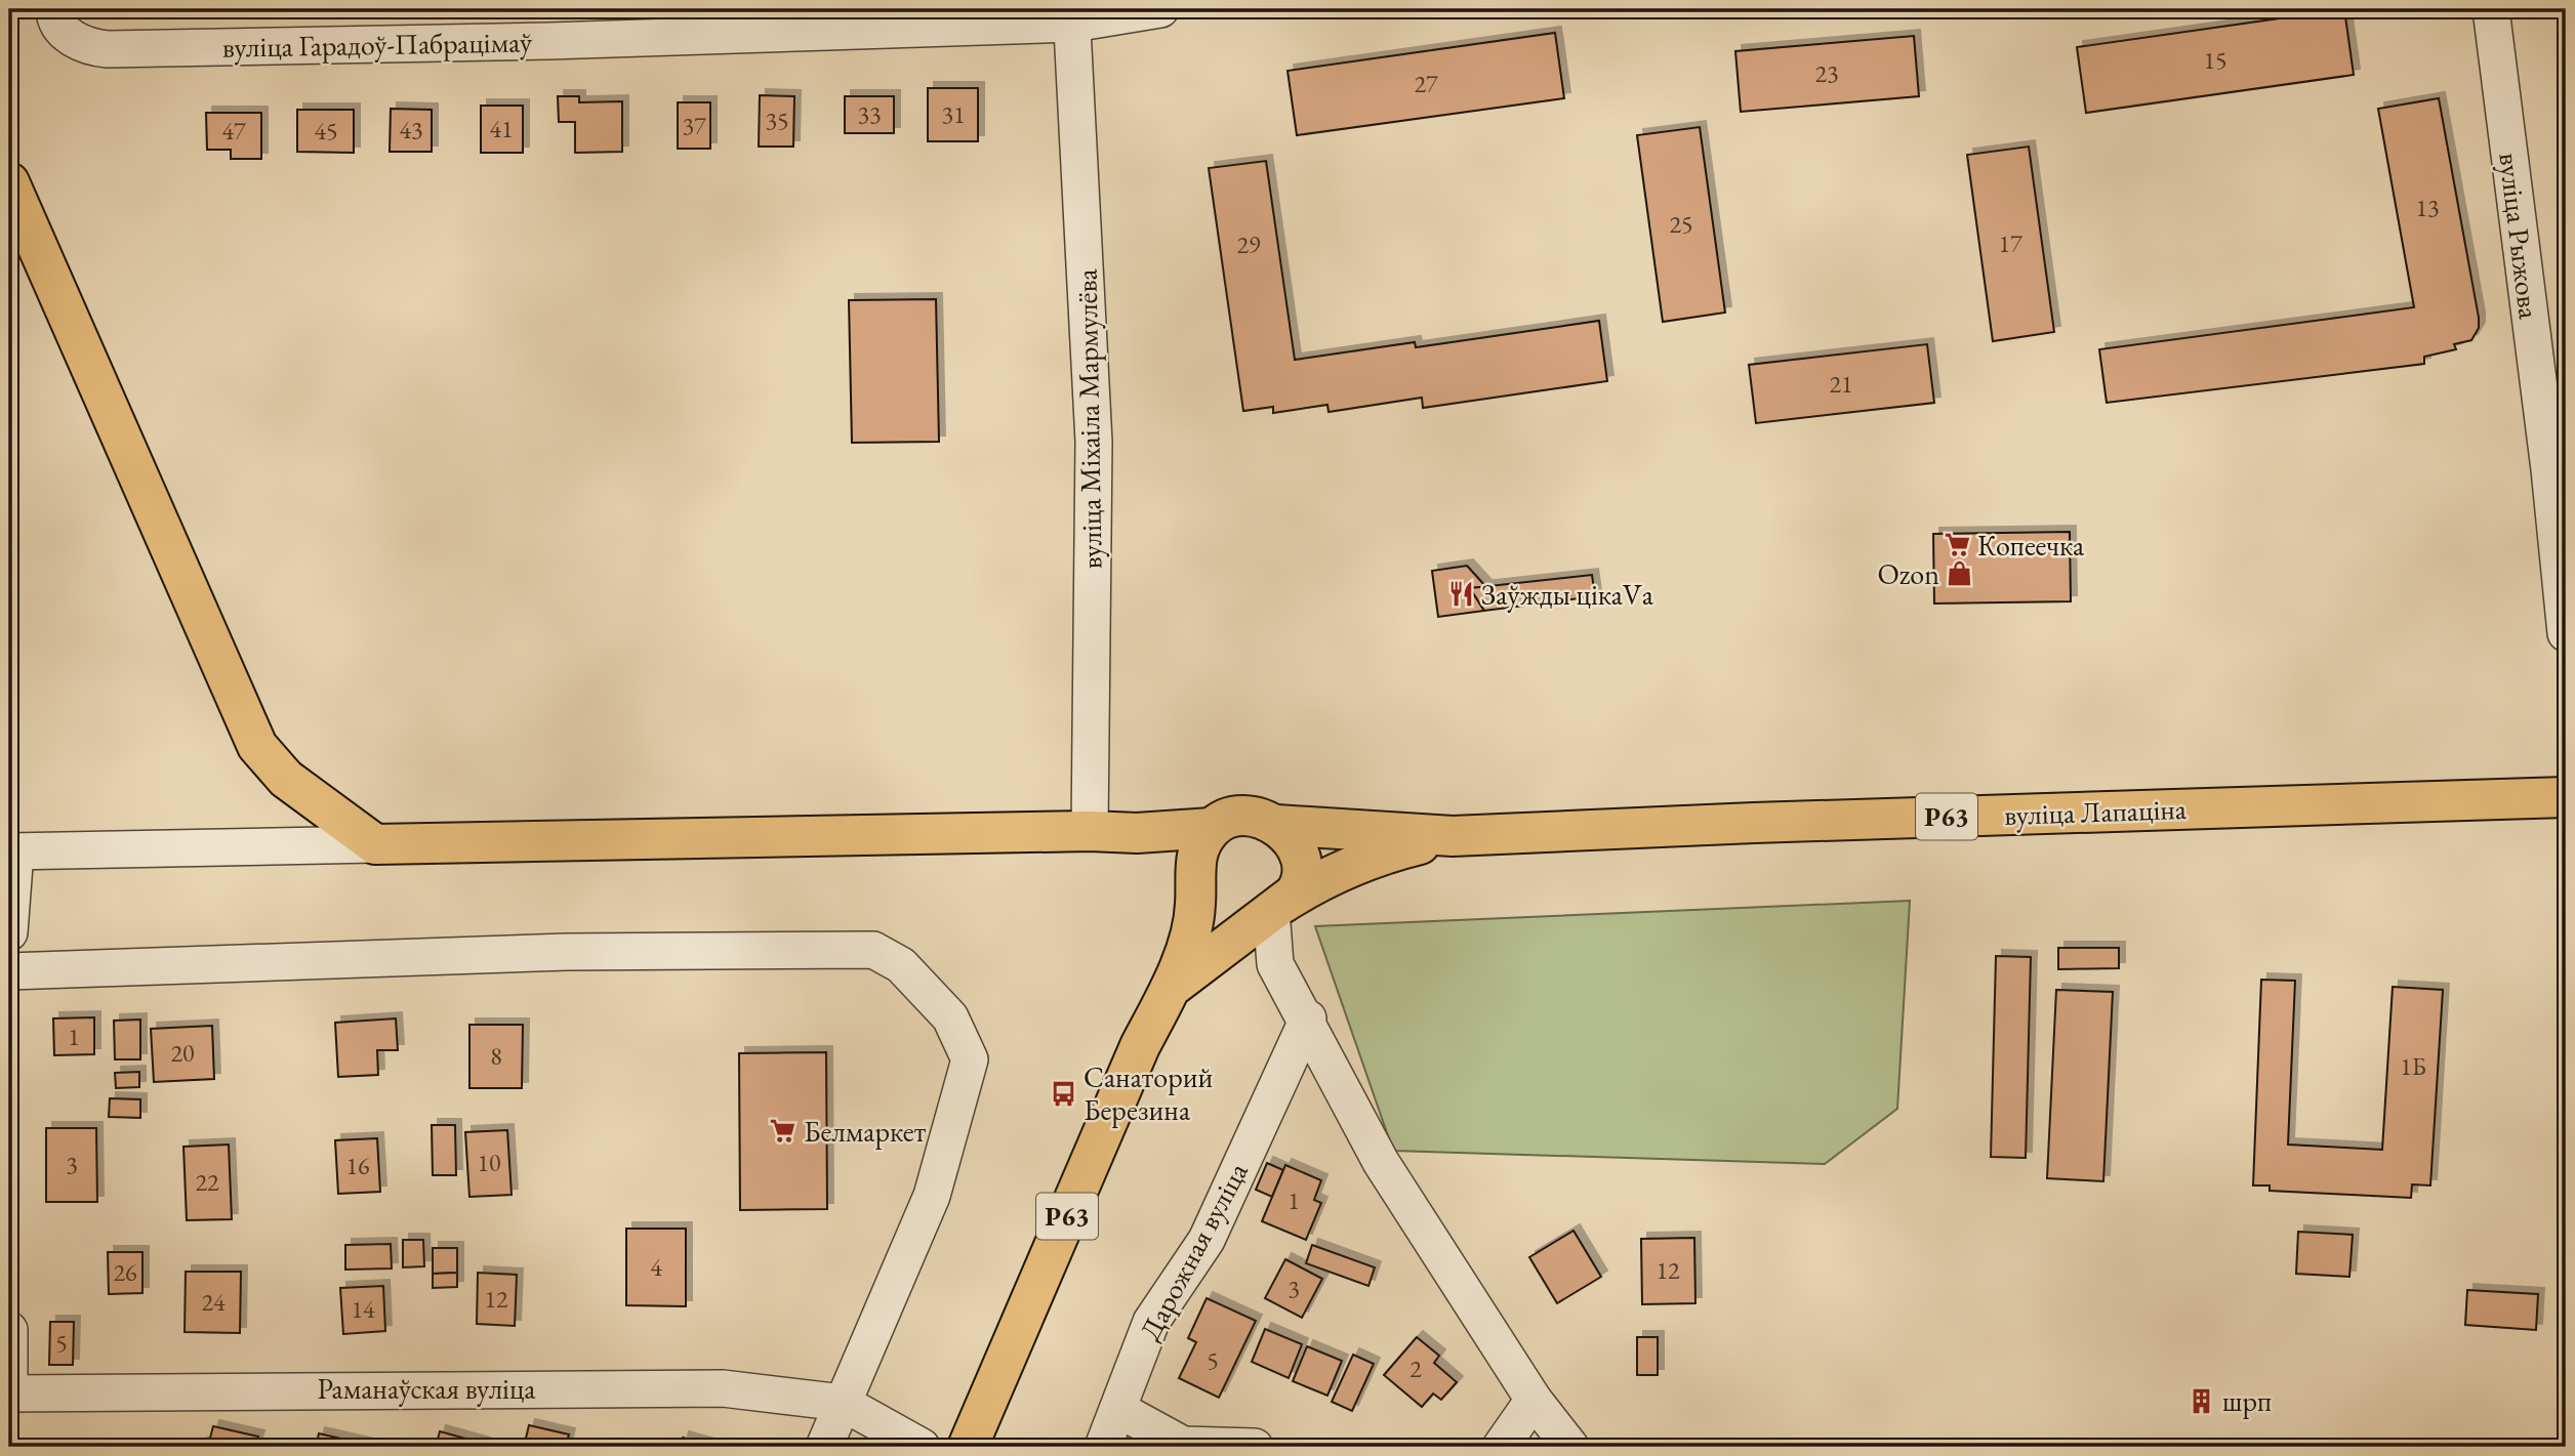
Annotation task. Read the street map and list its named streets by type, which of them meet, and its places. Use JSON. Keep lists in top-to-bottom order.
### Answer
{
  "streets": {
    "main road": ["вуліца Лапаціна", "Р63"],
    "street": [
      "вуліца Гарадоў-Пабрацімаў",
      "вуліца Рыжова",
      "вуліца Міхаіла Мармулёва",
      "Дарожная вуліца",
      "Раманаўская вуліца"
    ]
  },
  "crossings": [
    ["вуліца Гарадоў-Пабрацімаў", "вуліца Міхаіла Мармулёва"]
  ],
  "places": {
    "supermarket": ["Копеечка", "Белмаркет"],
    "shop": ["Ozon"],
    "restaurant": ["Заўжды цікаVа"],
    "bus stop": ["Санаторий Березина"],
    "building": ["шрп"]
  },
  "house_numbers": [
    "15",
    "23",
    "27",
    "33",
    "31",
    "35",
    "37",
    "41",
    "43",
    "47",
    "45",
    "13",
    "25",
    "17",
    "29",
    "21",
    "1",
    "20",
    "8",
    "1Б",
    "10",
    "3",
    "16",
    "22",
    "1",
    "4",
    "12",
    "26",
    "3",
    "12",
    "24",
    "14",
    "5",
    "5",
    "2"
  ]
}
